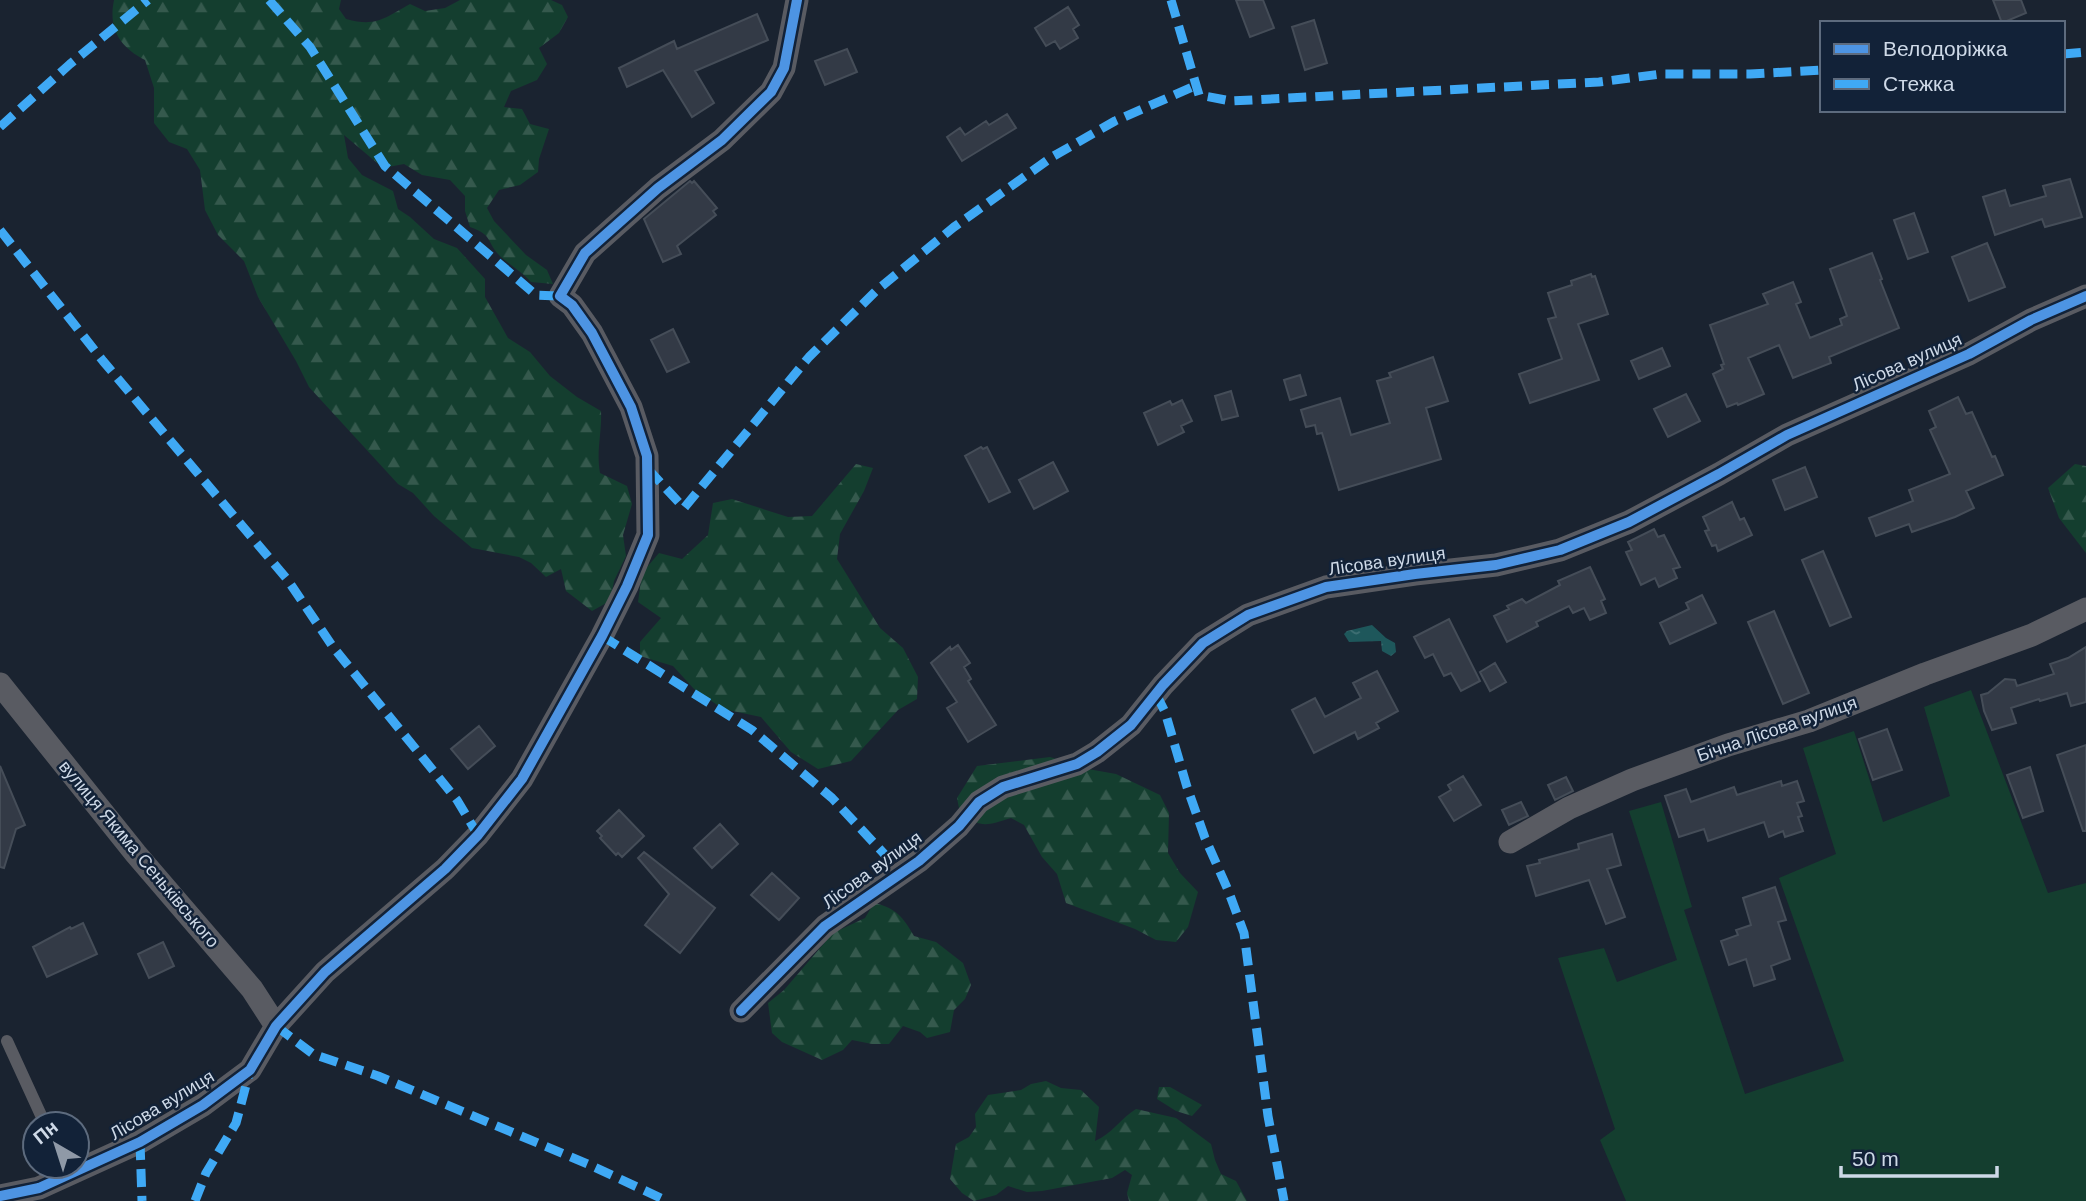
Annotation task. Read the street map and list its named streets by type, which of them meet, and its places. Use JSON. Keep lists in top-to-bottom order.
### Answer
{
  "streets": {
    "street": ["Лісова вулиця", "Бічна Лісова вулиця", "вулиця Якима Сеньківського"]
  },
  "crossings": [
    ["Лісова вулиця", "вулиця Якима Сеньківського"]
  ],
  "legend": ["Велодоріжка", "Стежка"],
  "scale_bar": "50 m",
  "north": "top left"
}
